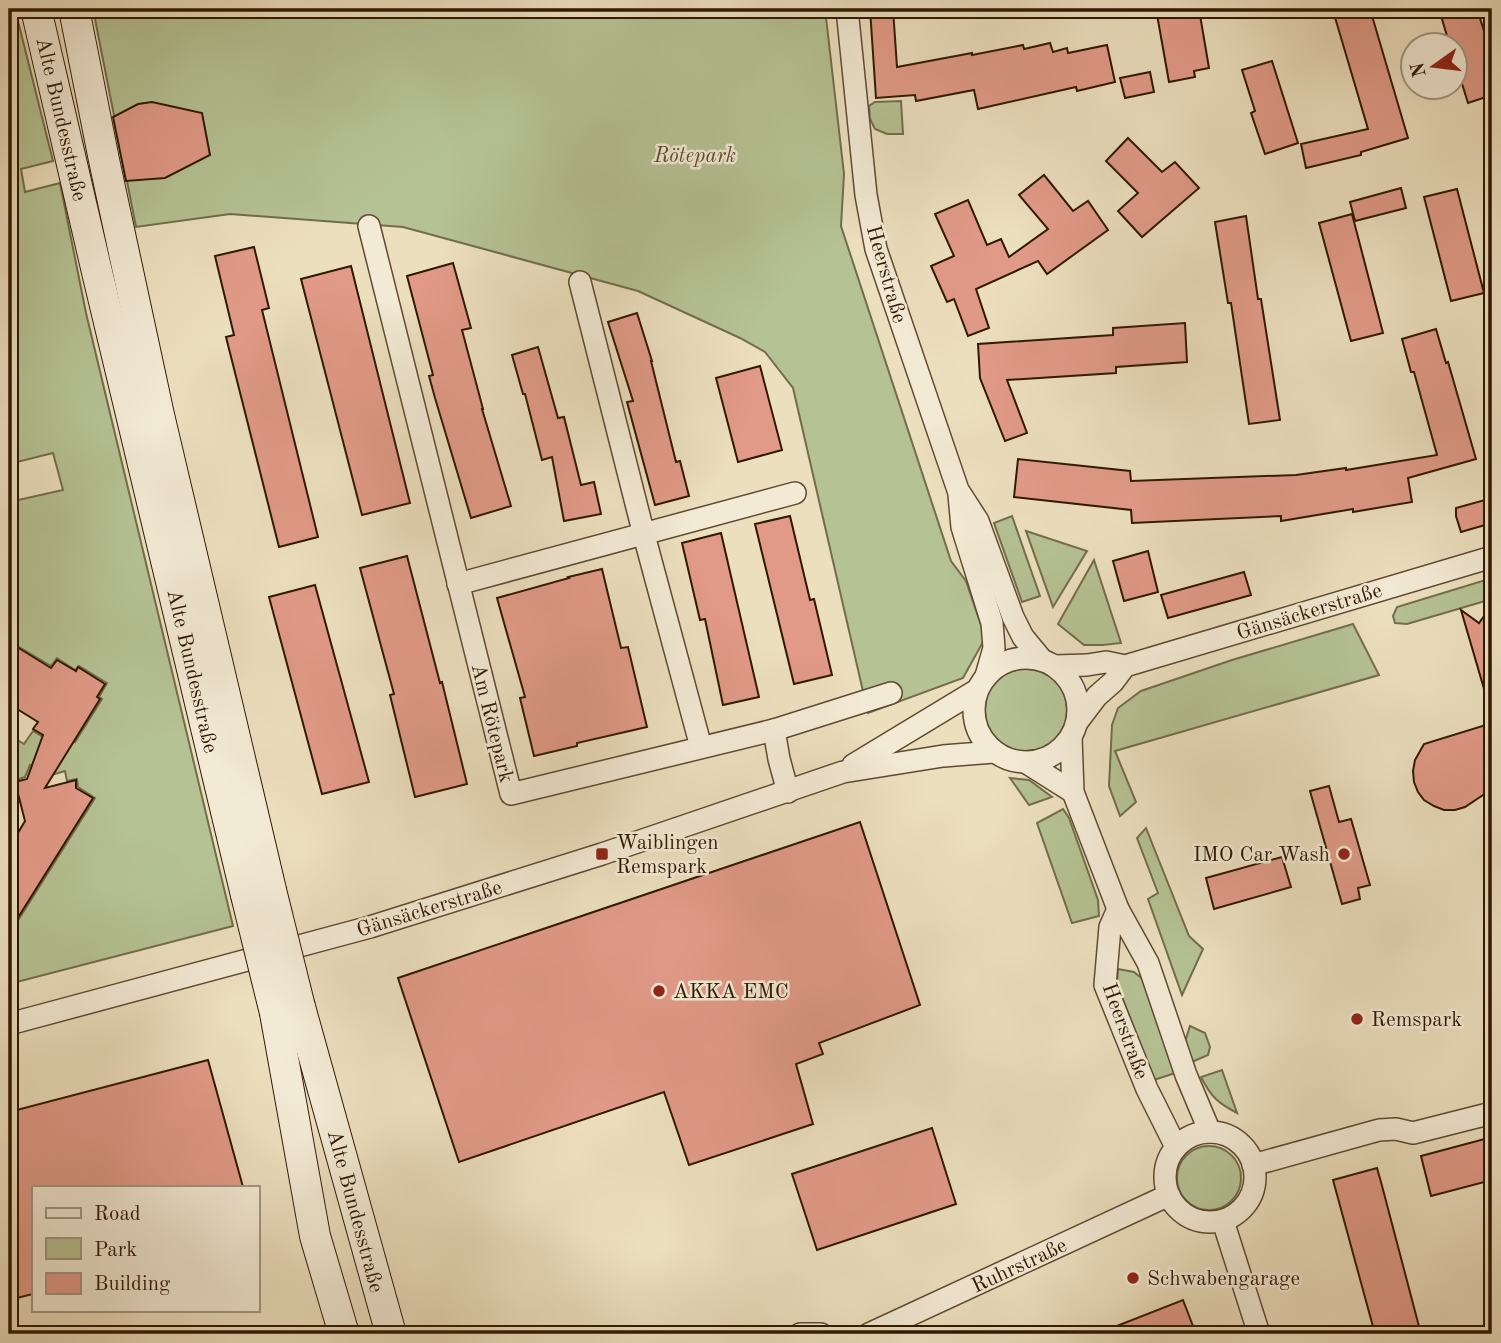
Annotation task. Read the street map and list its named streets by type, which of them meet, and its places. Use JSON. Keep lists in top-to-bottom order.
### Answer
{
  "streets": {
    "main road": ["Alte Bundesstraße"],
    "street": [
      "Heerstraße",
      "Gänsäckerstraße",
      "Am Rötepark",
      "Ruhrstraße"
    ]
  },
  "crossings": [
    ["Heerstraße", "Gänsäckerstraße"],
    ["Heerstraße", "Ruhrstraße"]
  ],
  "parks": ["Rötepark"],
  "places": {
    "transit": ["Waiblingen Remspark"],
    "other": [
      "IMO Car Wash",
      "AKKA EMC",
      "Remspark",
      "Schwabengarage"
    ]
  },
  "legend": ["Road", "Park", "Building"],
  "north": "left"
}
